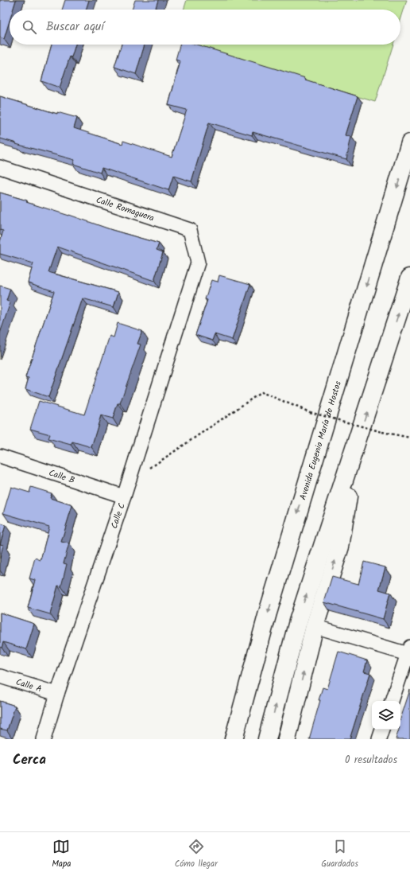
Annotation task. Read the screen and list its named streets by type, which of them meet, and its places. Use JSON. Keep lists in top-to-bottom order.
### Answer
{
  "streets": {
    "highway": ["Avenida Eugenio María de Hostos"],
    "street": [
      "Calle Romaguera",
      "Calle B",
      "Calle C",
      "Calle A"
    ]
  },
  "crossings": [
    ["Calle Romaguera", "Calle C"],
    ["Calle B", "Calle C"],
    ["Calle C", "Calle A"]
  ],
  "page": {
    "search": "Buscar aquí",
    "heading": ["Cerca", "0 resultados"],
    "nav": ["Mapa", "Cómo llegar", "Guardados"]
  }
}
